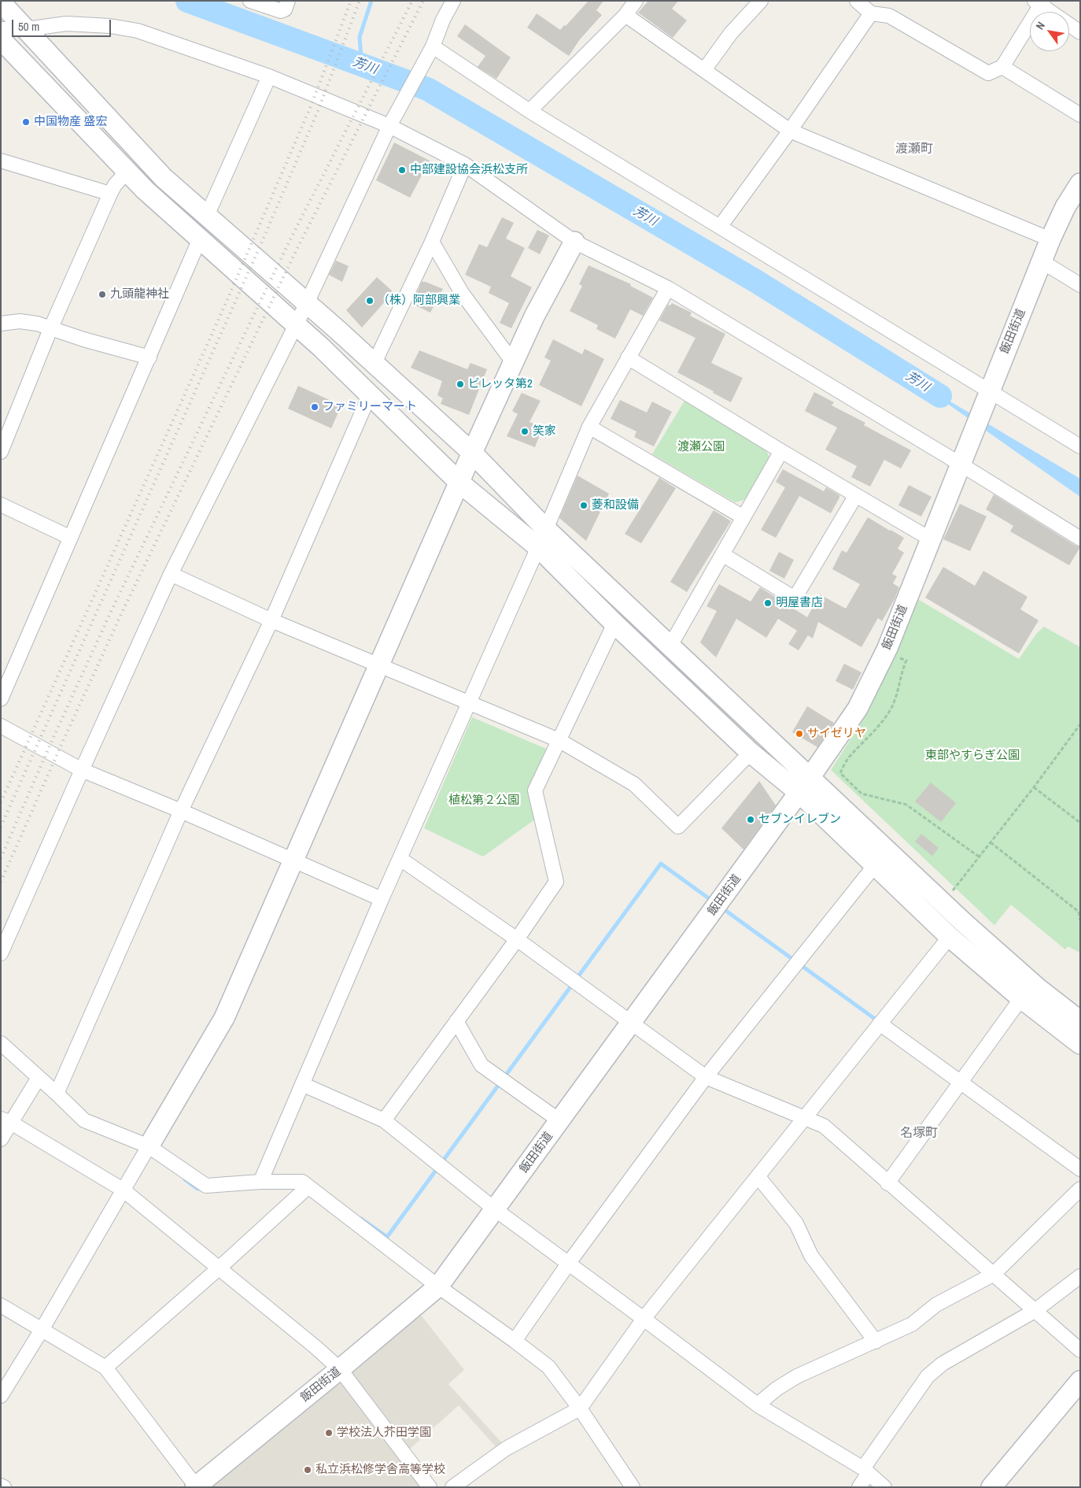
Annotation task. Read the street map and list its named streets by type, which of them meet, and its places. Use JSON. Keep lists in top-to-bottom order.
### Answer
{
  "streets": {
    "street": ["飯田街道"]
  },
  "districts": ["渡瀬町", "名塚町"],
  "water": ["芳川"],
  "parks": ["渡瀬公園", "東部やすらぎ公園", "植松第２公園"],
  "places": [
    "中国物産 盛宏",
    "中部建設協会浜松支所",
    "九頭龍神社",
    "（株）阿部興業",
    "ビレッタ第2",
    "ファミリーマート",
    "笑家",
    "菱和設備",
    "明屋書店",
    "サイゼリヤ",
    "セブンイレブン",
    "学校法人芥田学園",
    "私立浜松修学舎高等学校"
  ],
  "scale_bar": "50 m",
  "north": "top left"
}
